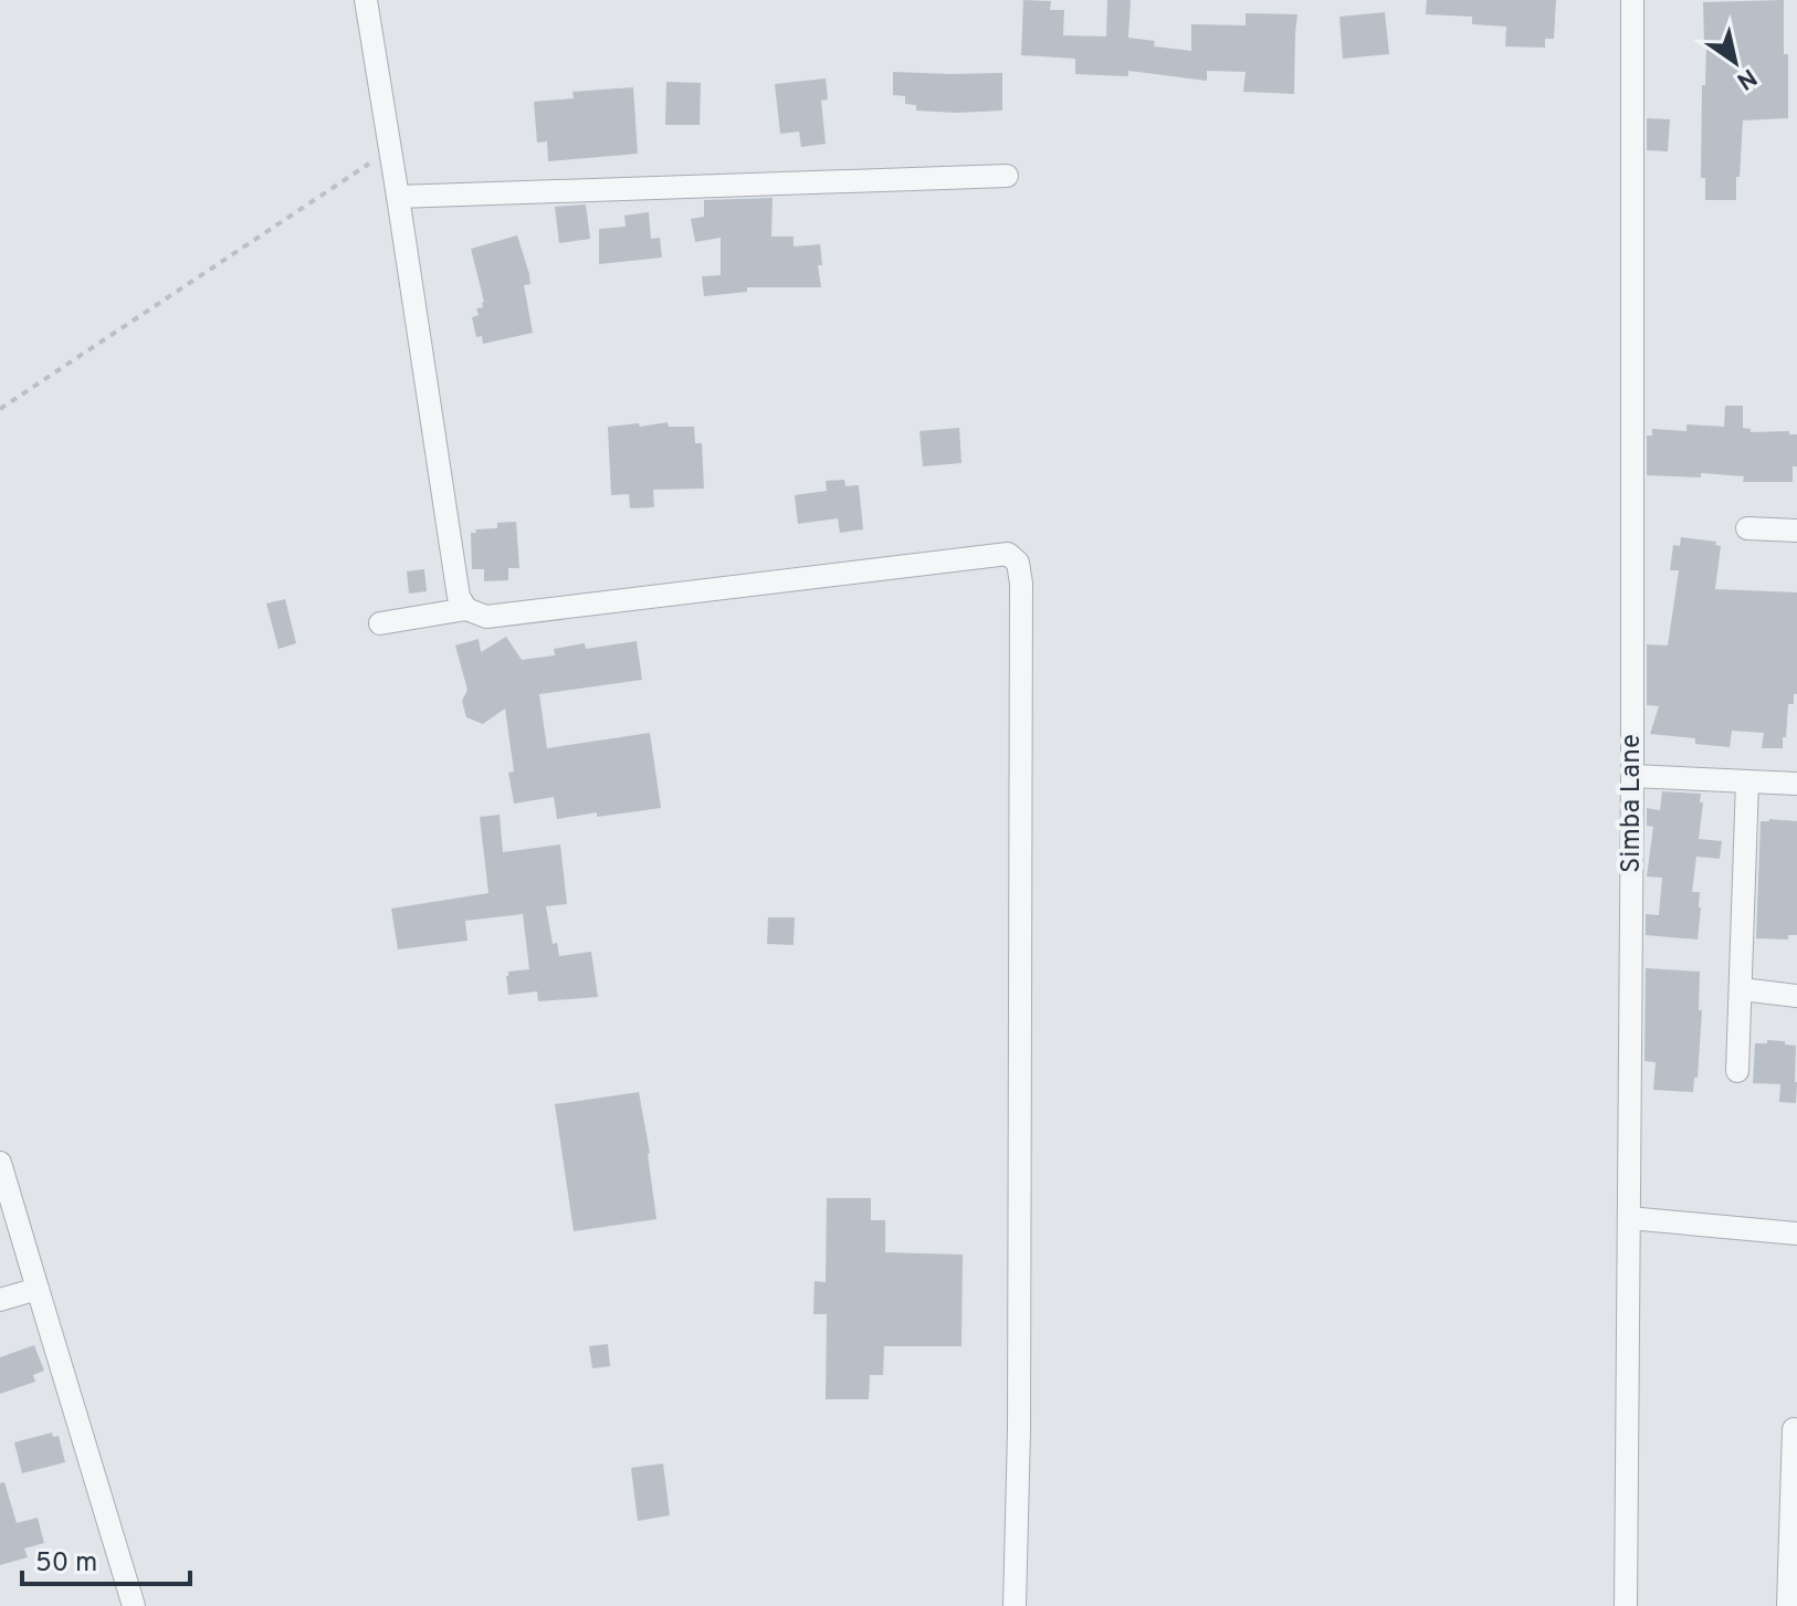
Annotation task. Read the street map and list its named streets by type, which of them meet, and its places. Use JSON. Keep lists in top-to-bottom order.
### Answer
{
  "streets": {
    "street": ["Simba Lane"]
  },
  "scale_bar": "50 m",
  "north": "bottom right"
}
